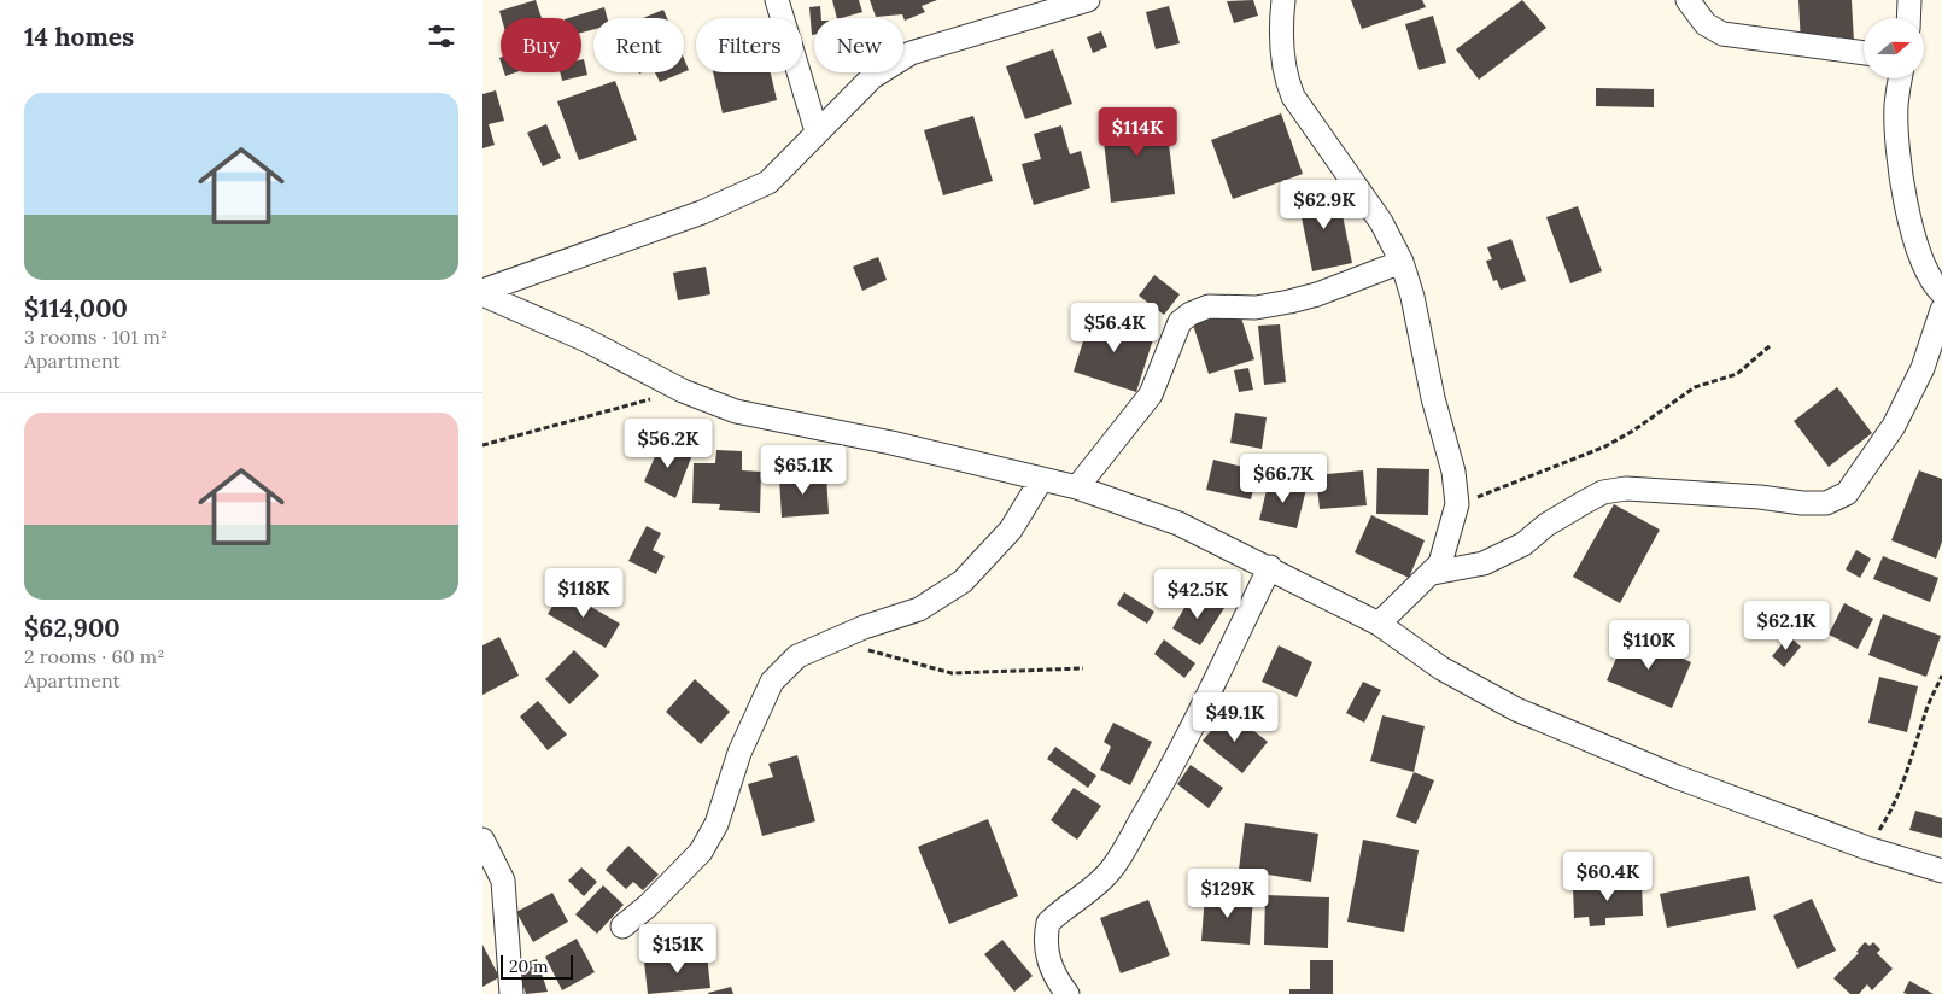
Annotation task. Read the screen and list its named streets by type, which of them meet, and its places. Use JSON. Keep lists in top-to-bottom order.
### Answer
{
  "scale_bar": "20 m",
  "north": "right",
  "page": {
    "heading": "14 homes",
    "chip": [
      "Buy",
      "Rent",
      "Filters",
      "New"
    ],
    "list": [
      {
        "name": "$114,000",
        "note": "3 rooms · 101 m² · Apartment"
      },
      {
        "name": "$62,900",
        "note": "2 rooms · 60 m² · Apartment"
      }
    ],
    "price": [
      "$114K",
      "$62.9K",
      "$56.4K",
      "$56.2K",
      "$65.1K",
      "$66.7K",
      "$118K",
      "$42.5K",
      "$62.1K",
      "$110K",
      "$49.1K",
      "$60.4K",
      "$129K",
      "$151K"
    ],
    "scale": "20 m"
  }
}
